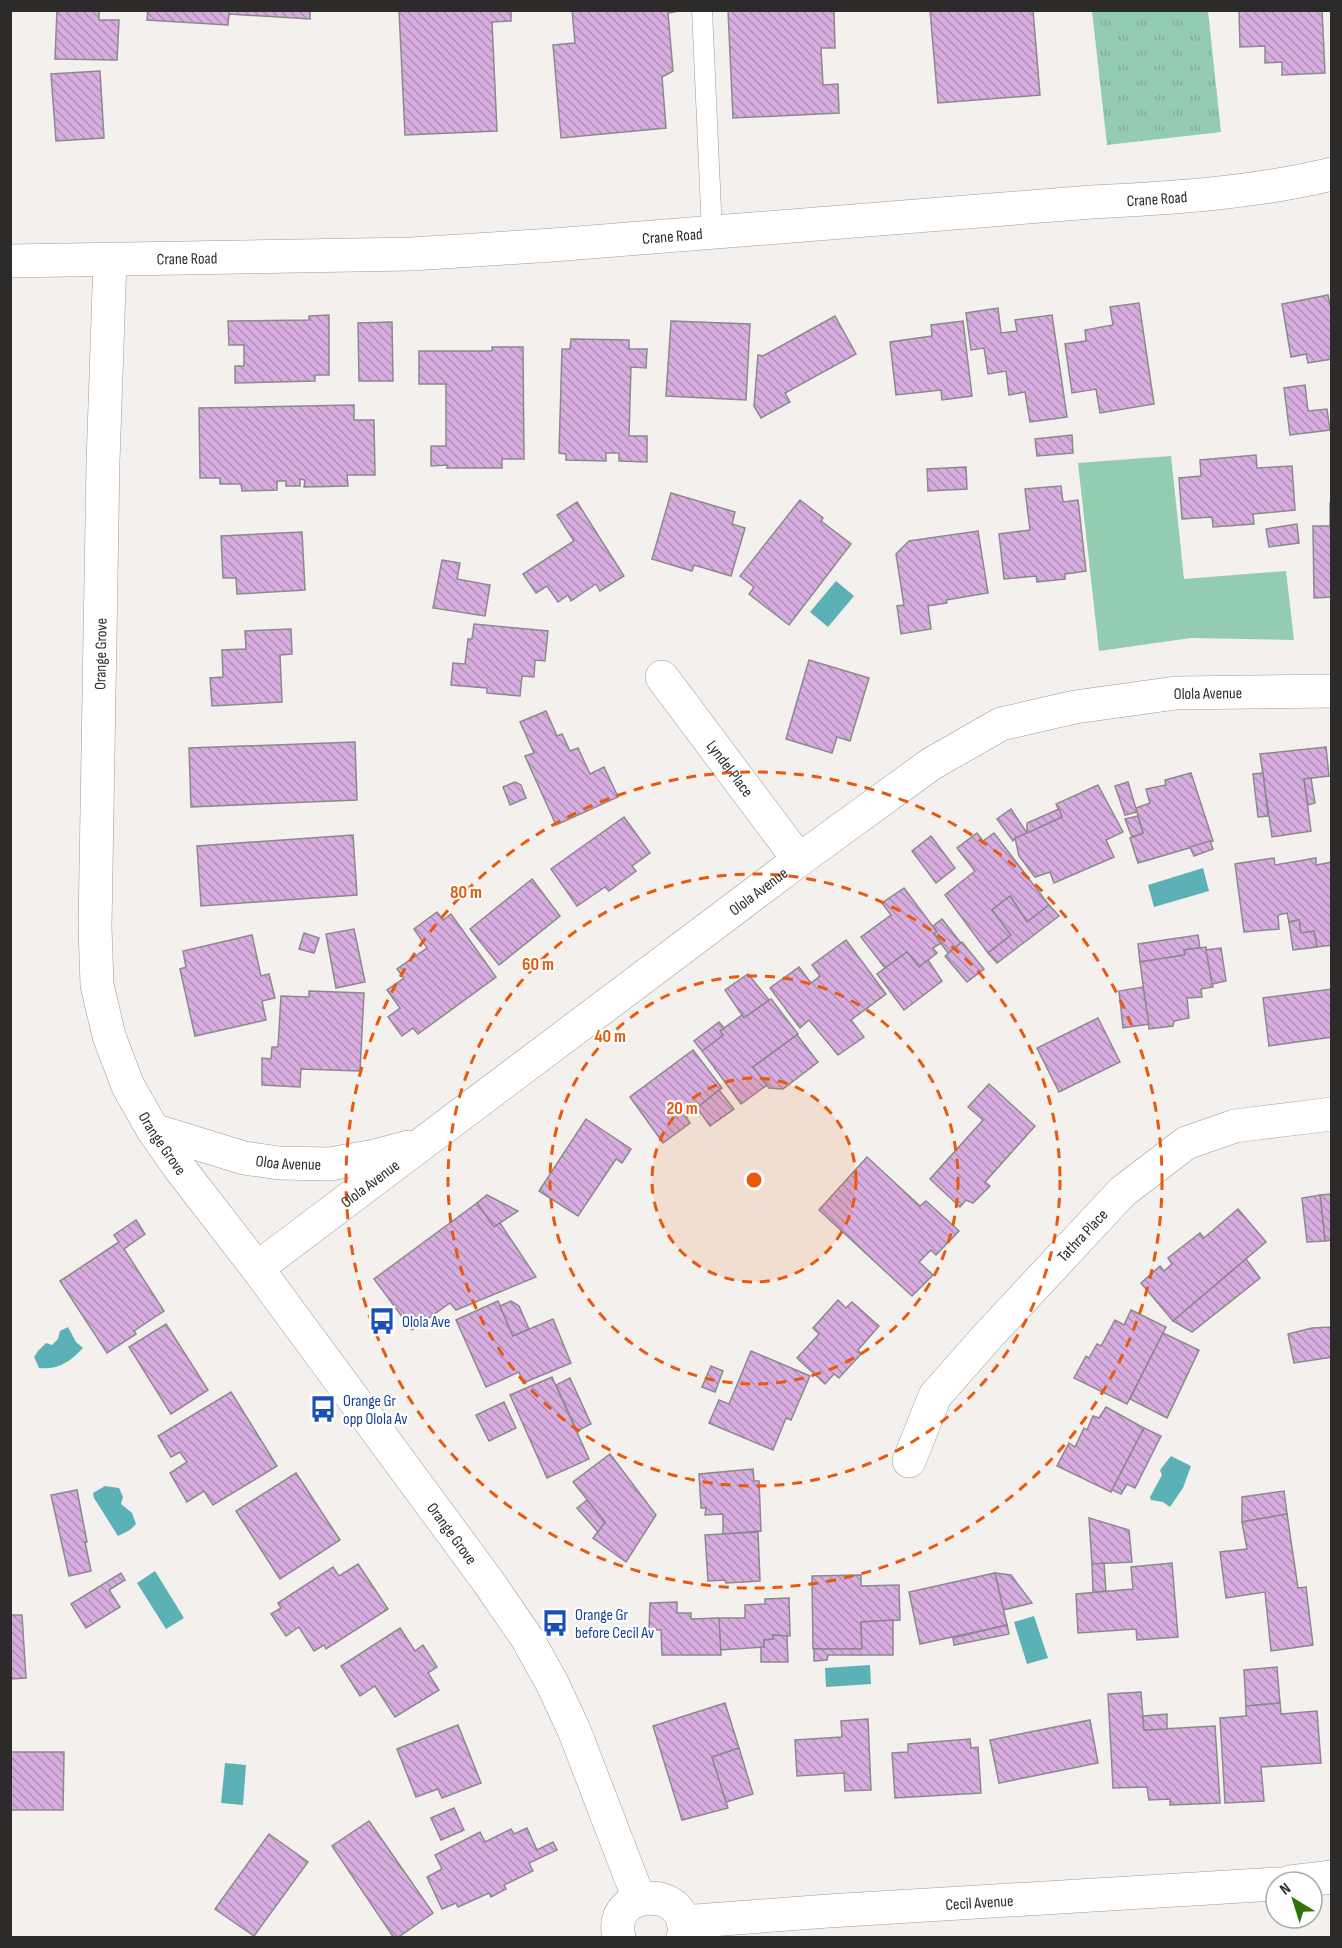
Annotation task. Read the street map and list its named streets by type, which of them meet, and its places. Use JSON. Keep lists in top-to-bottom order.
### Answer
{
  "streets": {
    "street": [
      "Crane Road",
      "Orange Grove",
      "Olola Avenue",
      "Lyndel Place",
      "Oloa Avenue",
      "Tathra Place",
      "Cecil Avenue"
    ]
  },
  "crossings": [
    ["Crane Road", "Orange Grove"],
    ["Orange Grove", "Olola Avenue"],
    ["Orange Grove", "Oloa Avenue"],
    ["Olola Avenue", "Lyndel Place"],
    ["Olola Avenue", "Oloa Avenue"]
  ],
  "places": {
    "bus stop": ["Olola Ave", "Orange Gr opp Olola Av", "Orange Gr before Cecil Av"]
  },
  "north": "top left",
  "rings": [
    "80 m",
    "60 m",
    "40 m",
    "20 m"
  ]
}
